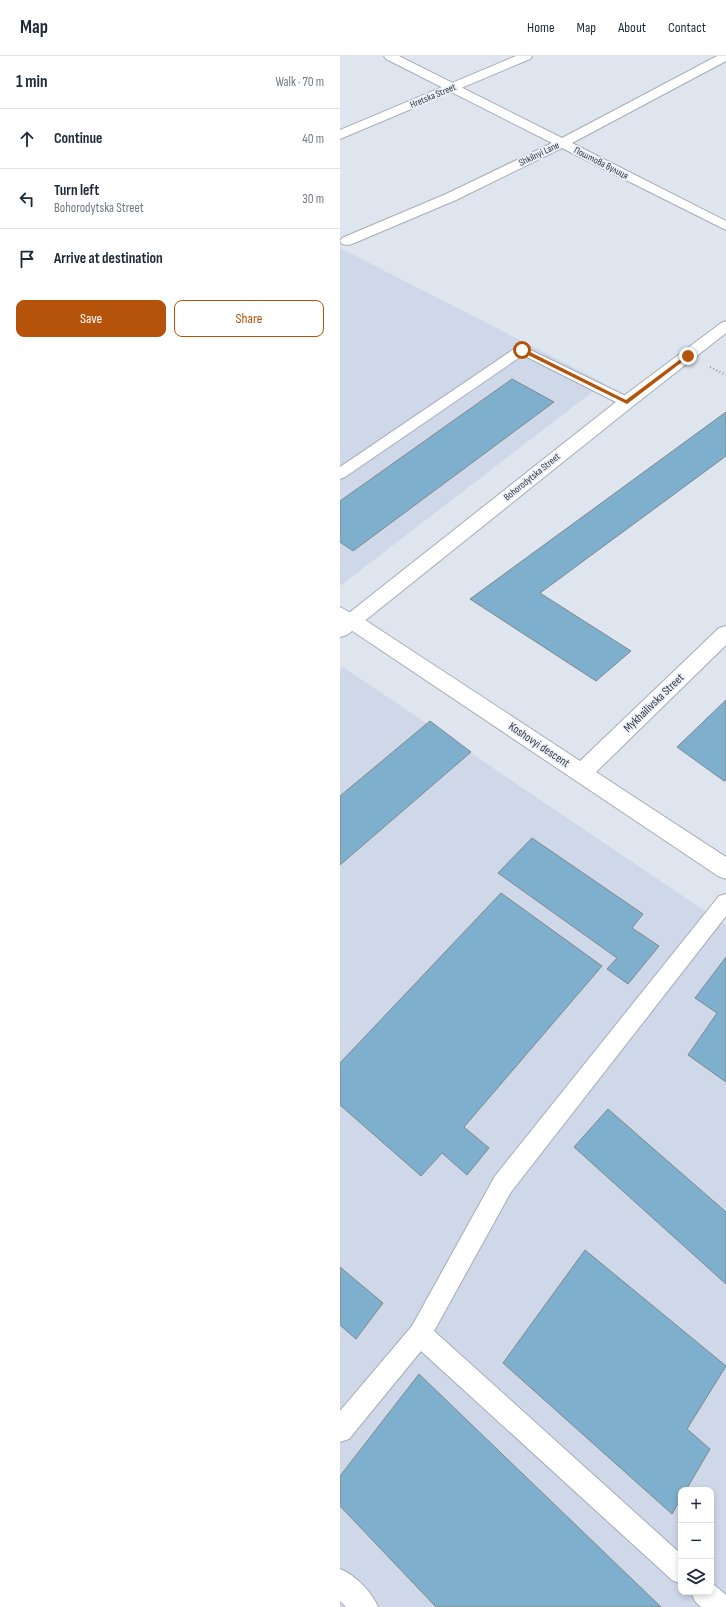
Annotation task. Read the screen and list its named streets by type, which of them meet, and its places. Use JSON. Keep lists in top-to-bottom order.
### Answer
{
  "streets": {
    "street": [
      "Hretska Street",
      "Shkilnyi Lane",
      "Поштова вулиця",
      "Bohorodytska Street",
      "Mykhailivska Street",
      "Koshovyi descent"
    ]
  },
  "crossings": [
    ["Hretska Street", "Поштова вулиця"],
    ["Shkilnyi Lane", "Поштова вулиця"],
    ["Bohorodytska Street", "Koshovyi descent"],
    ["Mykhailivska Street", "Koshovyi descent"]
  ],
  "page": {
    "header": "Map",
    "nav": [
      "Home",
      "Map",
      "About",
      "Contact"
    ],
    "heading": ["1 min", "Walk · 70 m"],
    "list": [
      ["Continue", "40 m"],
      ["Turn left", "Bohorodytska Street", "30 m"],
      "Arrive at destination"
    ],
    "buttons": ["Save", "Share"],
    "map_buttons": ["+", "−"]
  }
}
